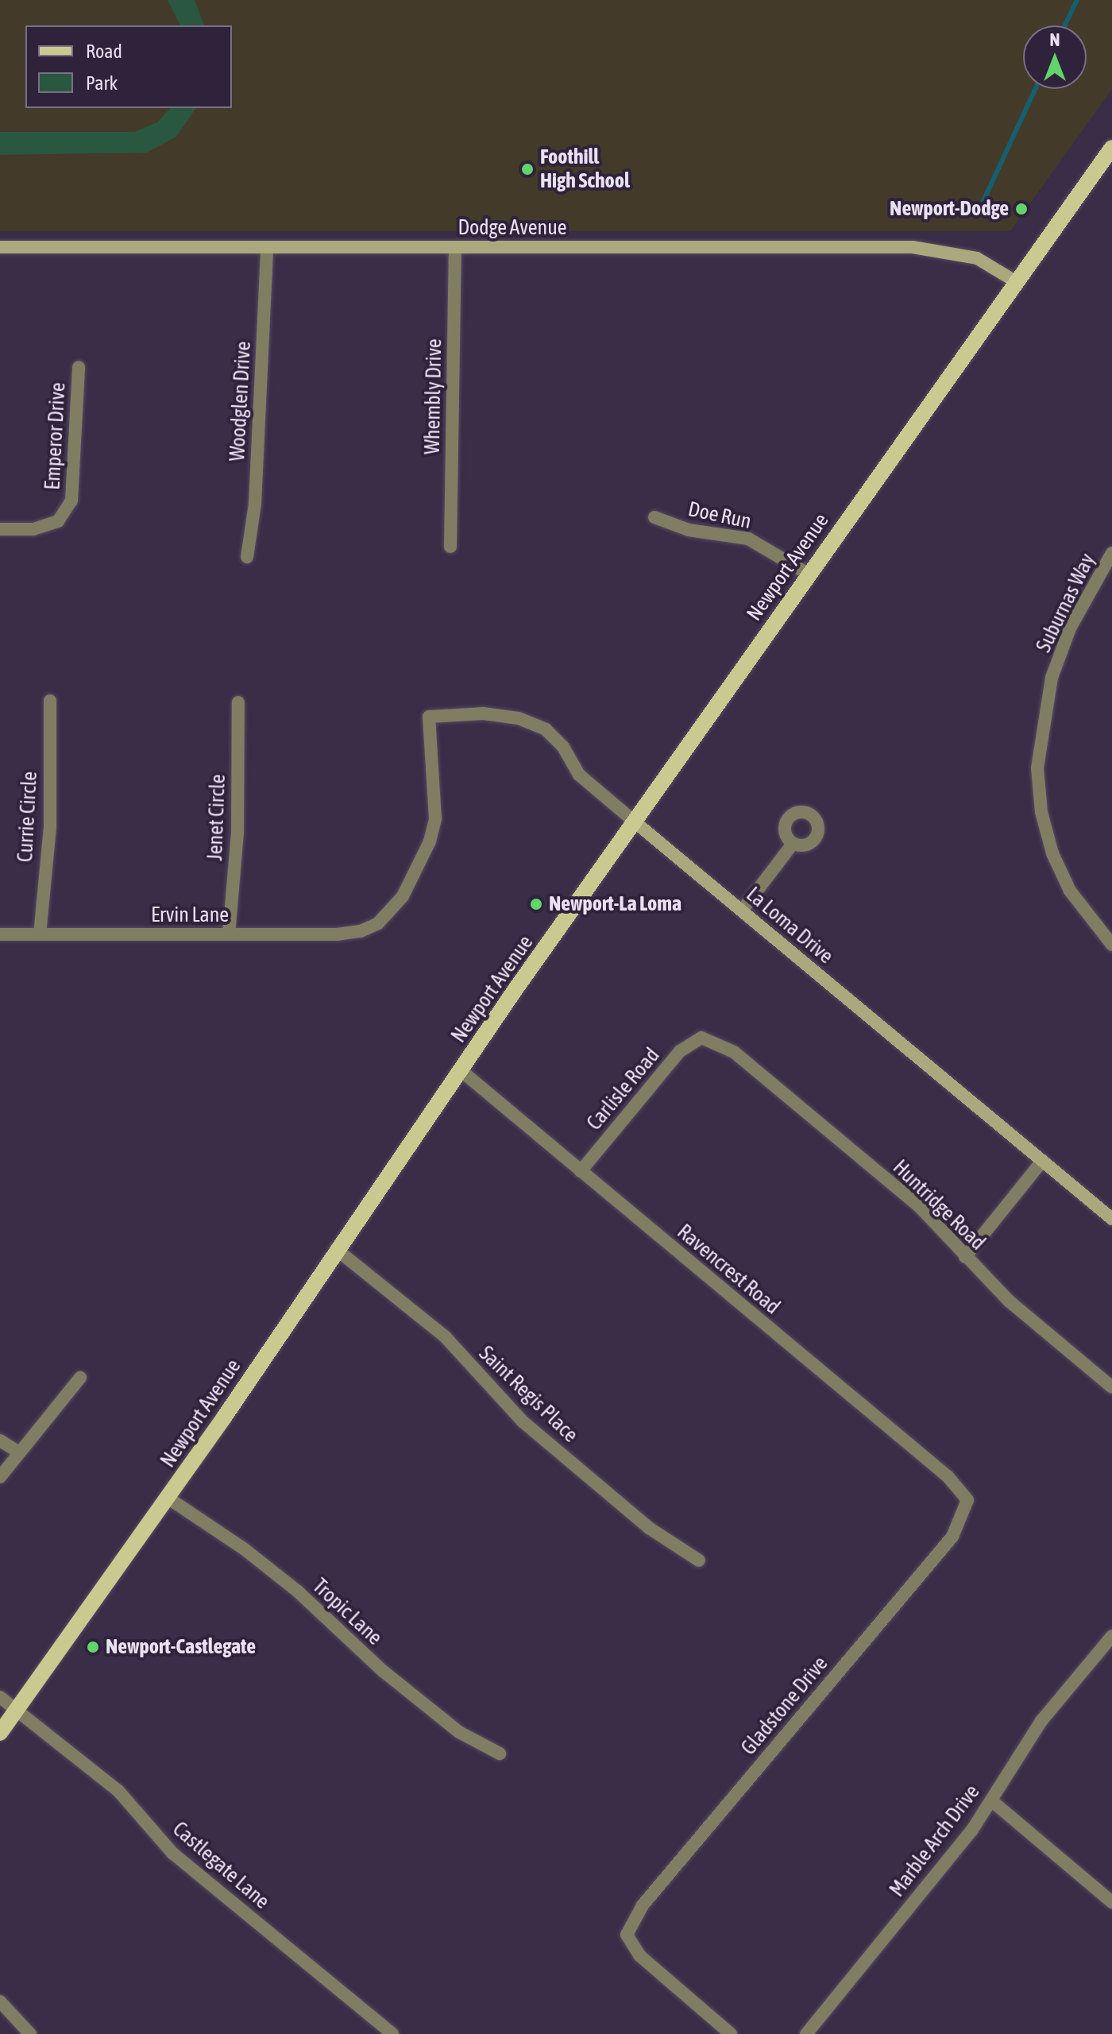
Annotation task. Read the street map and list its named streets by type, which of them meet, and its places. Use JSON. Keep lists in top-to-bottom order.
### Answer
{
  "streets": {
    "main road": ["Newport Avenue"],
    "street": [
      "Dodge Avenue",
      "Whembly Drive",
      "Woodglen Drive",
      "Emperor Drive",
      "Doe Run",
      "Suburnas Way",
      "Currie Circle",
      "Jenet Circle",
      "Ervin Lane",
      "La Loma Drive",
      "Carlisle Road",
      "Huntridge Road",
      "Ravencrest Road",
      "Saint Regis Place",
      "Tropic Lane",
      "Gladstone Drive",
      "Marble Arch Drive",
      "Castlegate Lane"
    ]
  },
  "crossings": [
    ["Dodge Avenue", "Whembly Drive"],
    ["Dodge Avenue", "Woodglen Drive"],
    ["Dodge Avenue", "Newport Avenue"],
    ["Doe Run", "Newport Avenue"],
    ["Newport Avenue", "La Loma Drive"],
    ["Newport Avenue", "Ravencrest Road"],
    ["Newport Avenue", "Saint Regis Place"],
    ["Newport Avenue", "Tropic Lane"],
    ["Newport Avenue", "Castlegate Lane"],
    ["Currie Circle", "Ervin Lane"],
    ["Jenet Circle", "Ervin Lane"],
    ["Ervin Lane", "La Loma Drive"],
    ["Carlisle Road", "Huntridge Road"],
    ["Carlisle Road", "Ravencrest Road"],
    ["Ravencrest Road", "Gladstone Drive"]
  ],
  "places": [
    "Foothill High School",
    "Newport-Dodge",
    "Newport-La Loma",
    "Newport-Castlegate"
  ],
  "legend": ["Road", "Park"],
  "north": "top"
}
